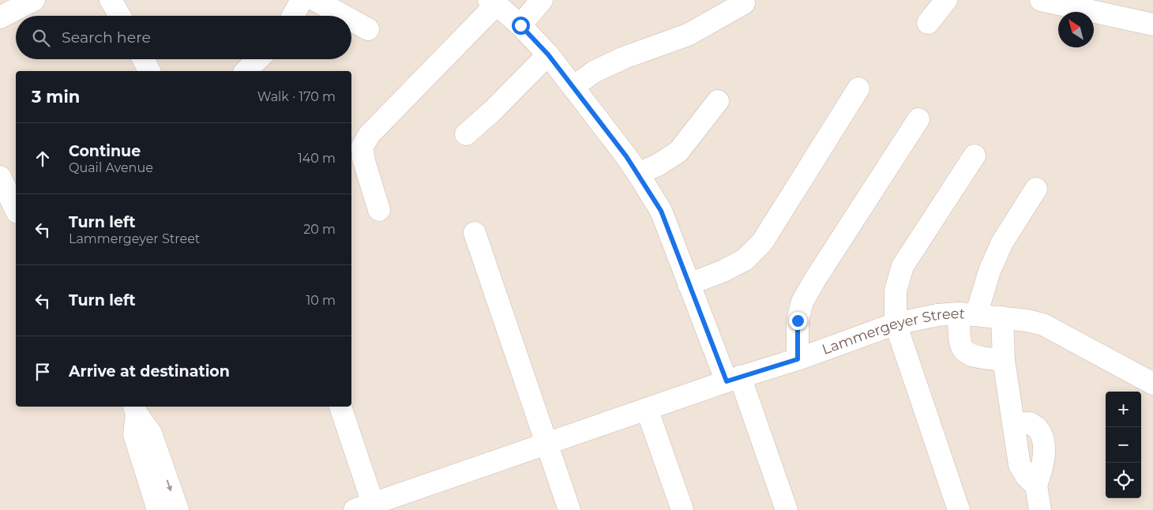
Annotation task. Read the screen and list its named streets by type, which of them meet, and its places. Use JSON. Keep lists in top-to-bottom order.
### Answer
{
  "streets": {
    "street": ["Lammergeyer Street"]
  },
  "north": "top left",
  "page": {
    "search": "Search here",
    "heading": ["3 min", "Walk · 170 m"],
    "list": [
      ["Continue", "Quail Avenue", "140 m"],
      ["Turn left", "Lammergeyer Street", "20 m"],
      ["Turn left", "10 m"],
      "Arrive at destination"
    ],
    "map_buttons": ["+", "−"]
  }
}
